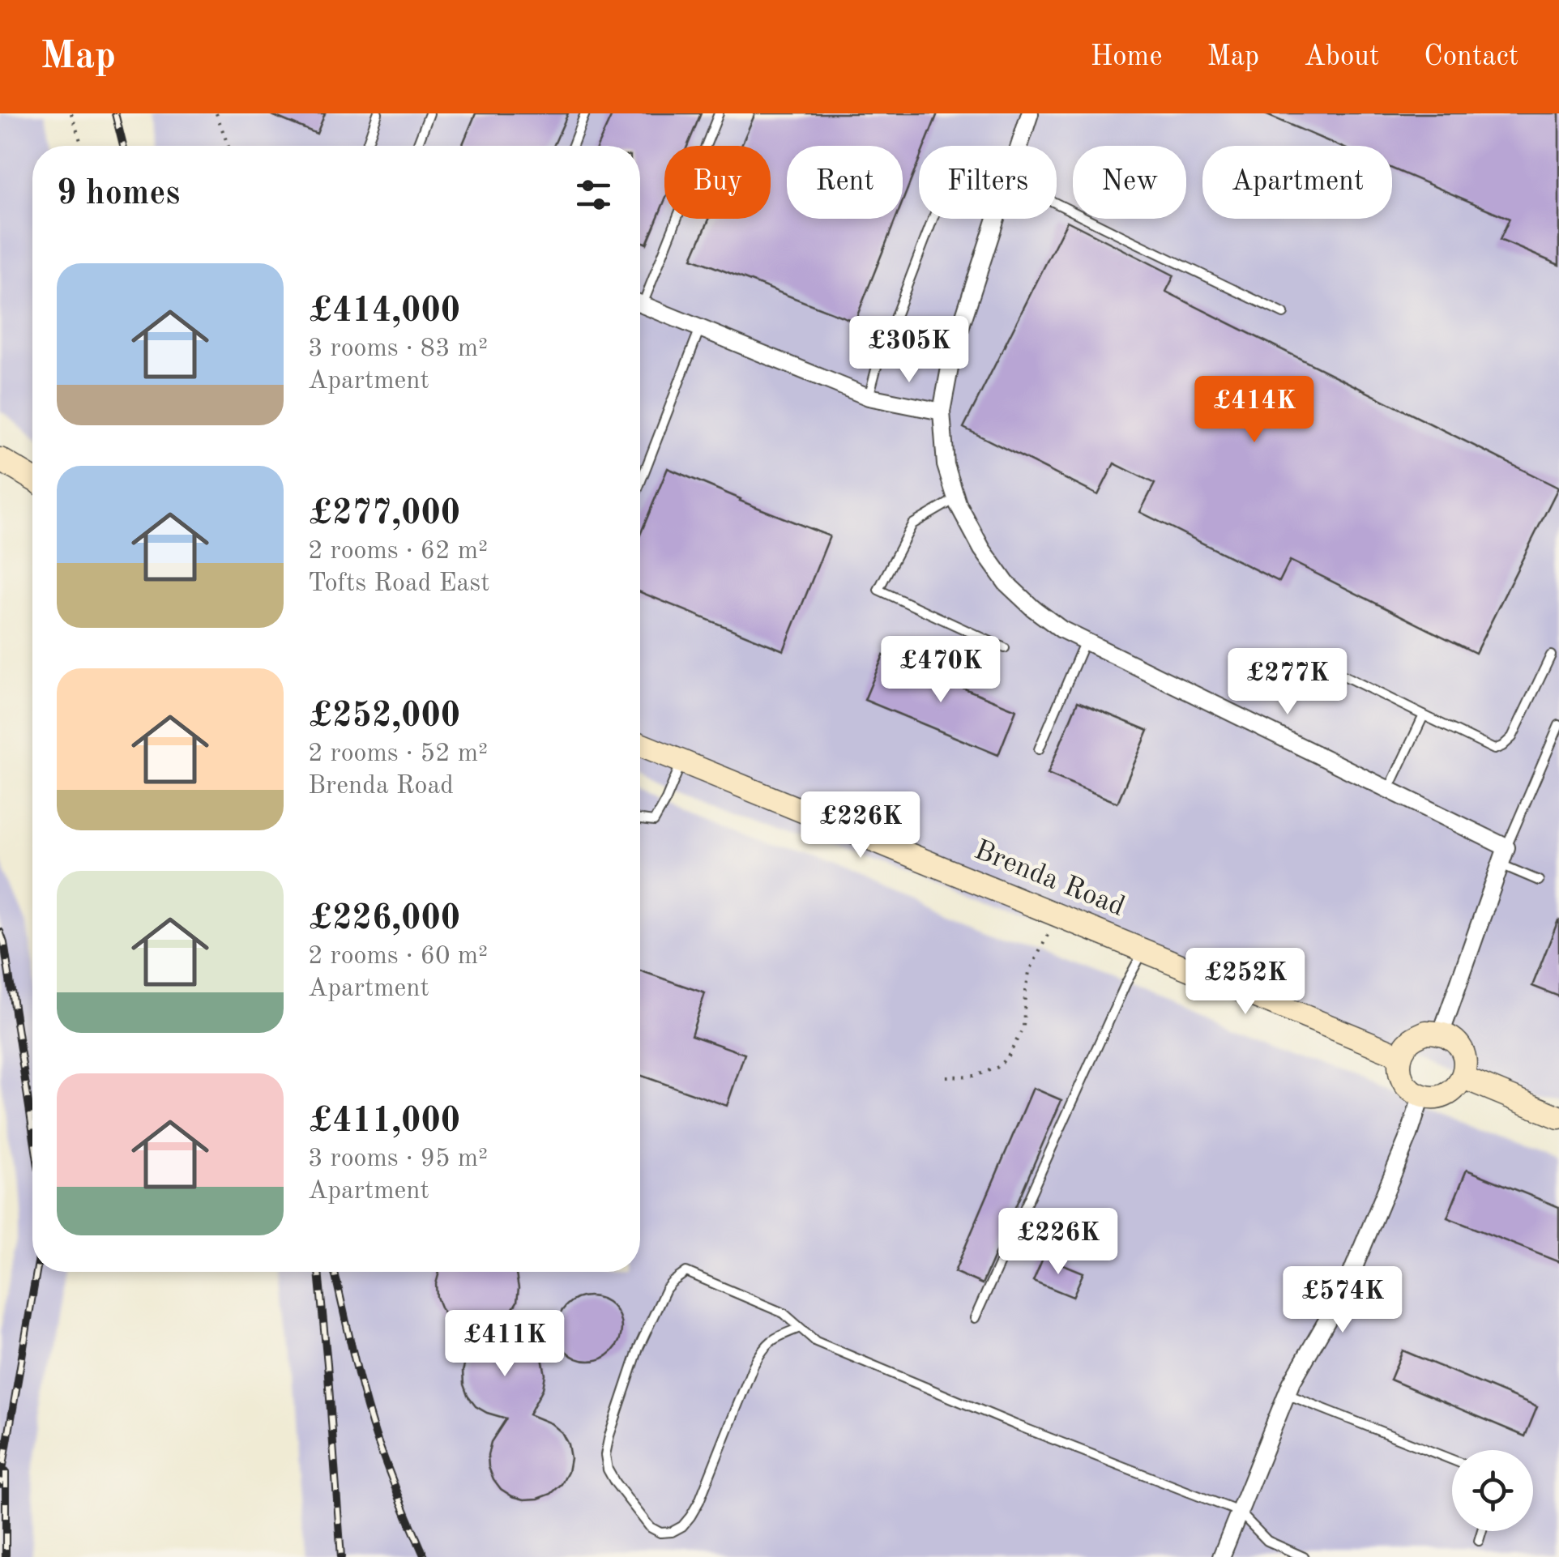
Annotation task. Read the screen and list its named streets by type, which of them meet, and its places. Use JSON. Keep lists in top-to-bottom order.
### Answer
{
  "streets": {
    "main road": ["Brenda Road"]
  },
  "page": {
    "header": "Map",
    "nav": [
      "Home",
      "Map",
      "About",
      "Contact"
    ],
    "chip": [
      "Buy",
      "Rent",
      "Filters",
      "New",
      "Apartment"
    ],
    "heading": "9 homes",
    "list": [
      {
        "name": "£414,000",
        "note": "3 rooms · 83 m² · Apartment"
      },
      {
        "name": "£277,000",
        "note": "2 rooms · 62 m² · Tofts Road East"
      },
      {
        "name": "£252,000",
        "note": "2 rooms · 52 m² · Brenda Road"
      },
      {
        "name": "£226,000",
        "note": "2 rooms · 60 m² · Apartment"
      },
      {
        "name": "£411,000",
        "note": "3 rooms · 95 m² · Apartment"
      }
    ],
    "price": [
      "£305K",
      "£414K",
      "£470K",
      "£277K",
      "£226K",
      "£252K",
      "£226K",
      "£574K",
      "£411K"
    ]
  }
}
